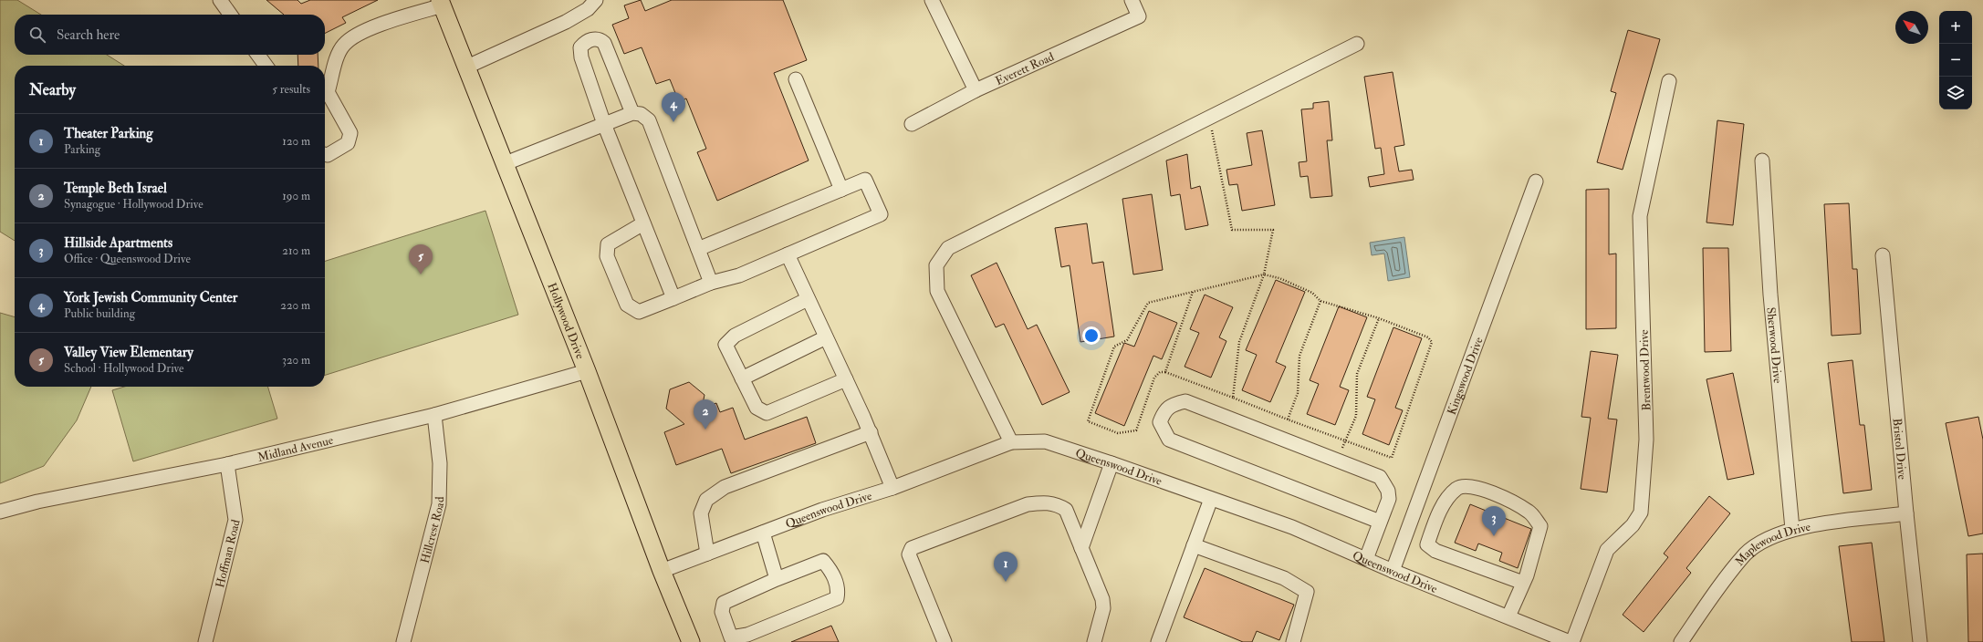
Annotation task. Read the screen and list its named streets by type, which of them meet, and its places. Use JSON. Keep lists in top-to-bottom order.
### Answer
{
  "streets": {
    "main road": ["Hollywood Drive"],
    "street": [
      "Everett Road",
      "Sherwood Drive",
      "Brentwood Drive",
      "Kingswood Drive",
      "Midland Avenue",
      "Bristol Drive",
      "Queenswood Drive",
      "Hillcrest Road",
      "Maplewood Drive",
      "Hoffman Road"
    ]
  },
  "crossings": [
    ["Hollywood Drive", "Midland Avenue"],
    ["Hollywood Drive", "Queenswood Drive"],
    ["Sherwood Drive", "Maplewood Drive"],
    ["Kingswood Drive", "Queenswood Drive"],
    ["Midland Avenue", "Hillcrest Road"],
    ["Midland Avenue", "Hoffman Road"],
    ["Bristol Drive", "Maplewood Drive"]
  ],
  "north": "top left",
  "page": {
    "map_buttons": ["+", "−"],
    "search": "Search here",
    "heading": ["Nearby", "5 results"],
    "pins": [
      "4",
      "5",
      "2",
      "3",
      "1"
    ],
    "list": [
      {
        "mark": "1",
        "name": "Theater Parking",
        "note": "Parking",
        "value": "120 m"
      },
      {
        "mark": "2",
        "name": "Temple Beth Israel",
        "note": "Synagogue · Hollywood Drive",
        "value": "190 m"
      },
      {
        "mark": "3",
        "name": "Hillside Apartments",
        "note": "Office · Queenswood Drive",
        "value": "210 m"
      },
      {
        "mark": "4",
        "name": "York Jewish Community Center",
        "note": "Public building",
        "value": "220 m"
      },
      {
        "mark": "5",
        "name": "Valley View Elementary",
        "note": "School · Hollywood Drive",
        "value": "320 m"
      }
    ]
  }
}
